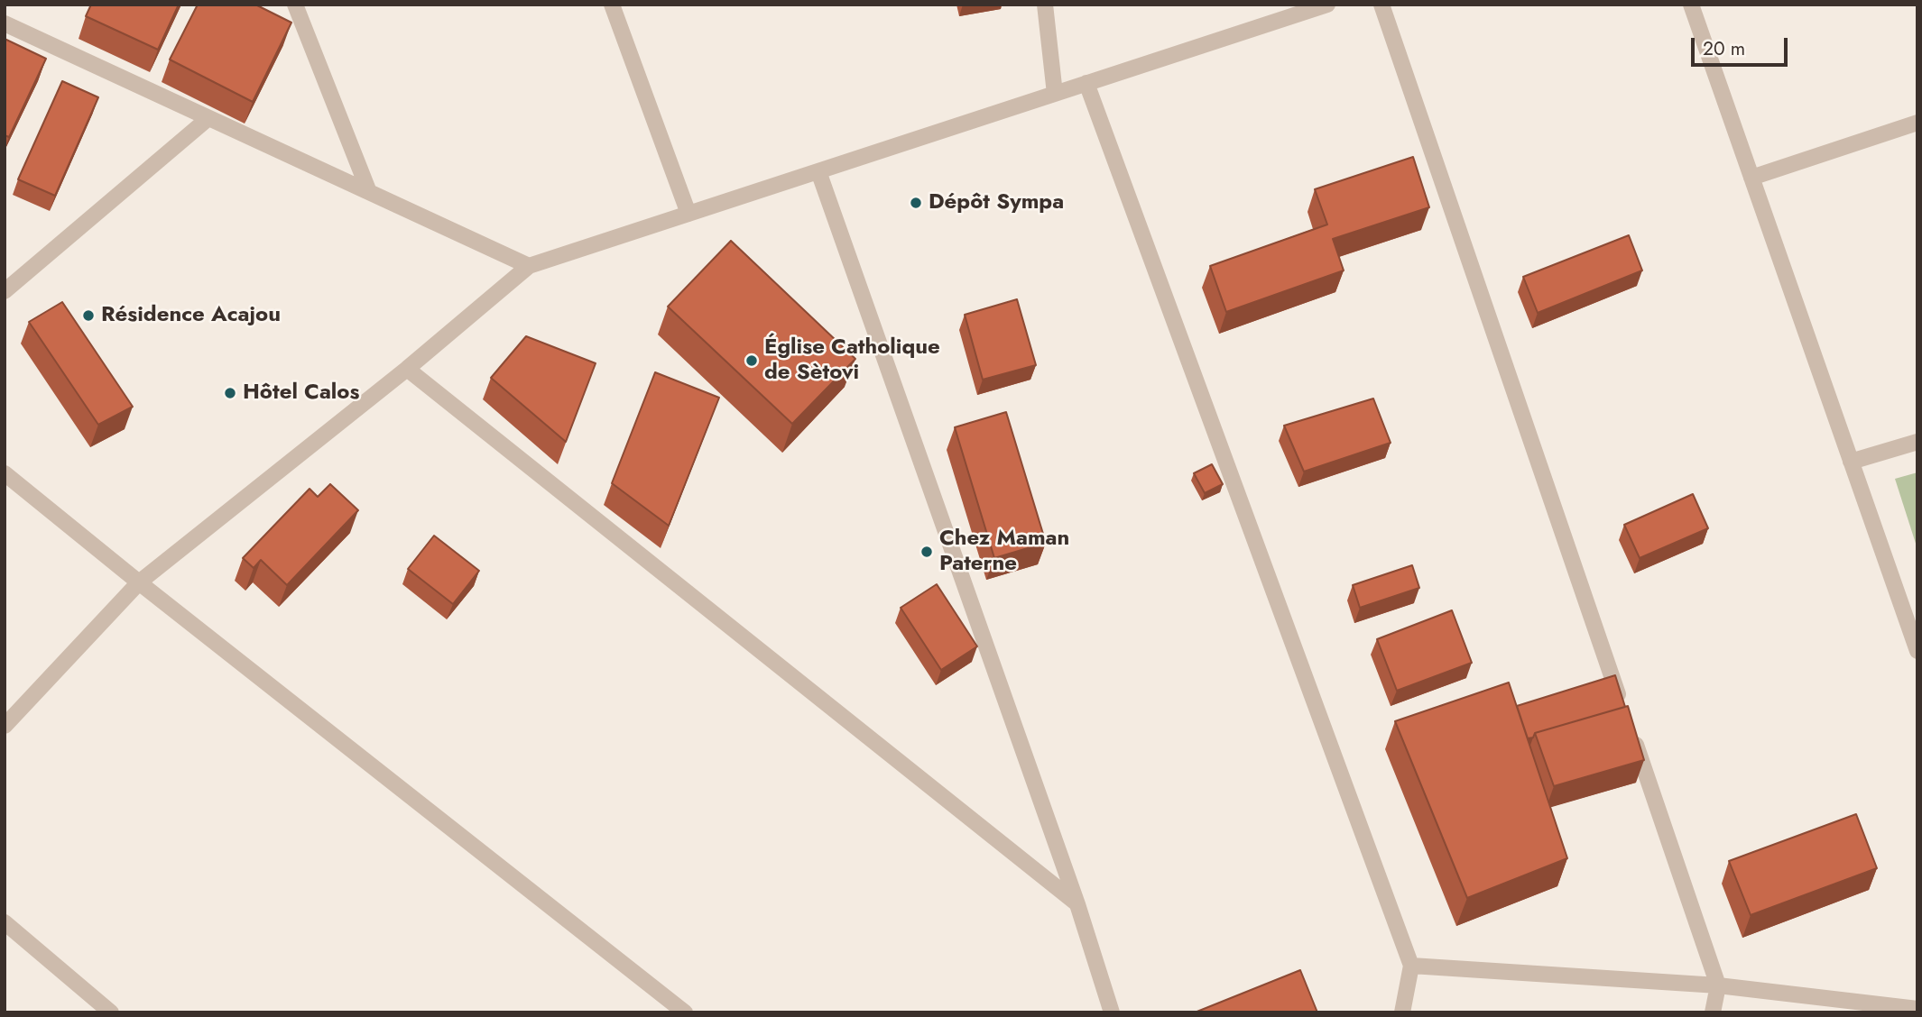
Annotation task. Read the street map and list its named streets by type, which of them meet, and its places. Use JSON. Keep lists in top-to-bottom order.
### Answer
{
  "places": [
    "Dépôt Sympa",
    "Résidence Acajou",
    "Église Catholique de Sètovi",
    "Hôtel Calos",
    "Chez Maman Paterne"
  ],
  "scale_bar": "20 m"
}
